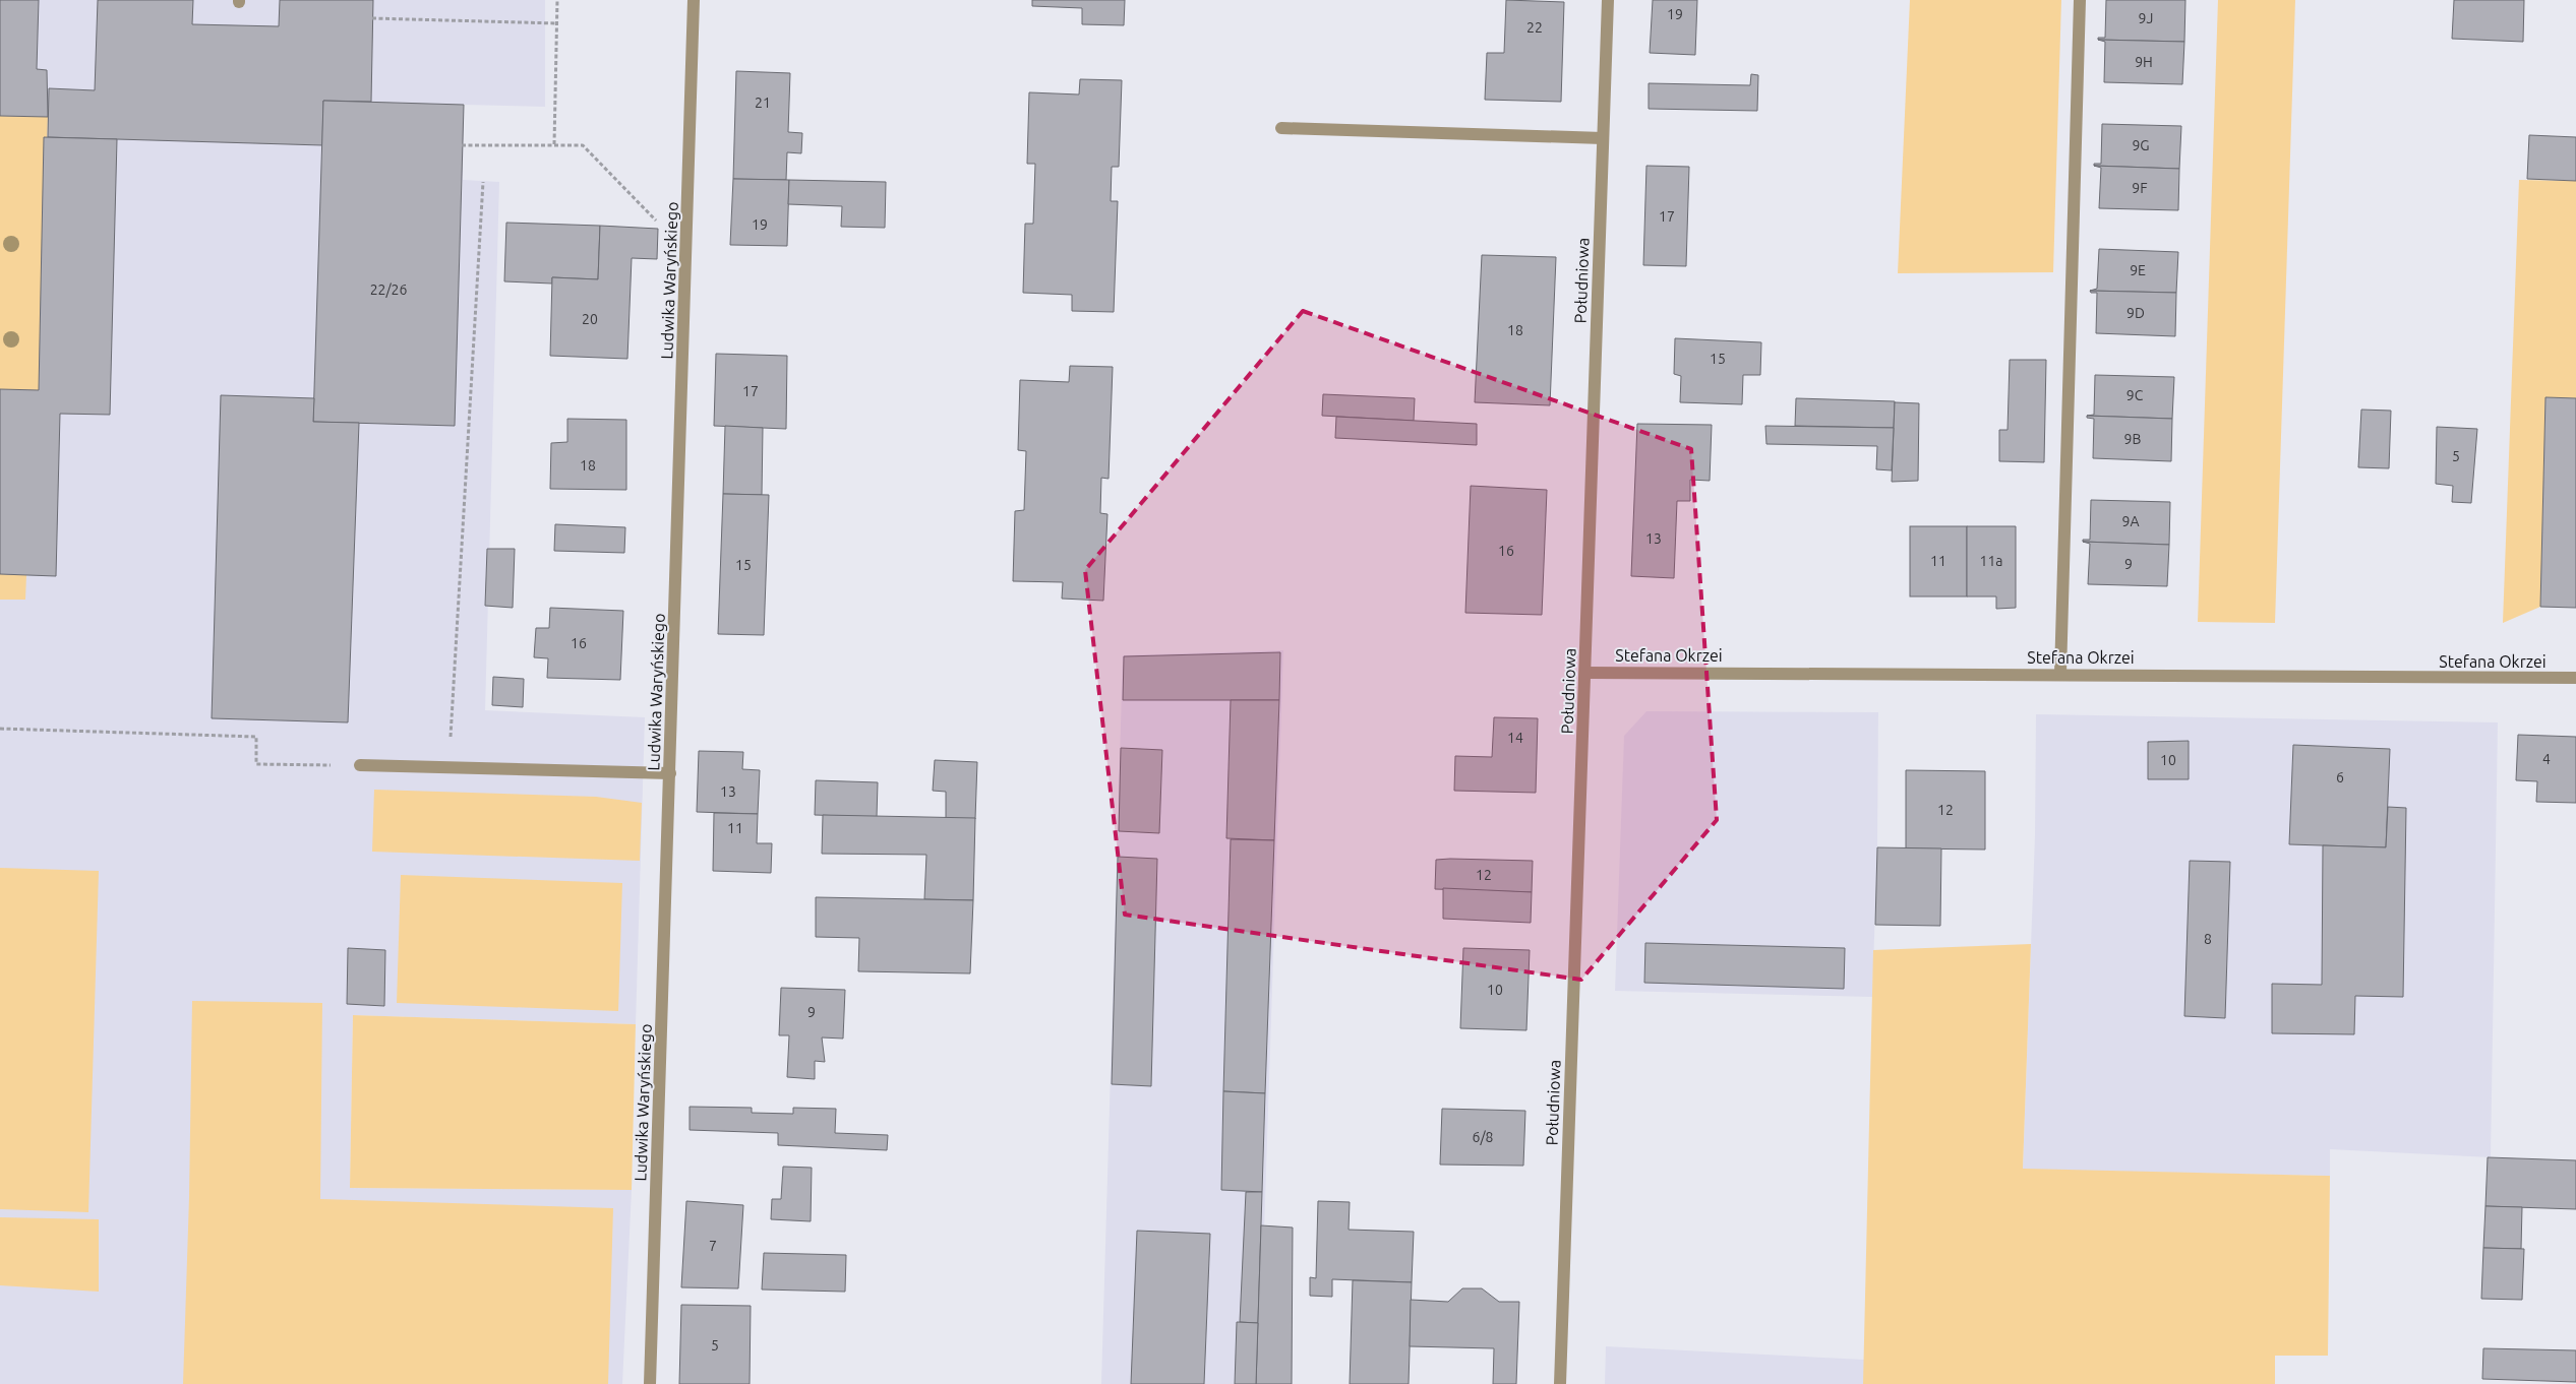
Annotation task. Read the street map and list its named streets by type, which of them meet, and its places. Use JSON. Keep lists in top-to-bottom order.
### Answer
{
  "streets": {
    "street": ["Ludwika Waryńskiego", "Południowa", "Stefana Okrzei"]
  },
  "crossings": [
    ["Południowa", "Stefana Okrzei"]
  ],
  "house_numbers": [
    "19",
    "9J",
    "22",
    "9H",
    "21",
    "9G",
    "9F",
    "17",
    "19",
    "9E",
    "22/26",
    "9D",
    "20",
    "18",
    "15",
    "17",
    "9C",
    "9B",
    "5",
    "18",
    "9A",
    "13",
    "16",
    "11",
    "11a",
    "9",
    "15",
    "16",
    "14",
    "4",
    "10",
    "6",
    "13",
    "12",
    "11",
    "12",
    "8",
    "10",
    "9",
    "6/8",
    "7",
    "5"
  ]
}
